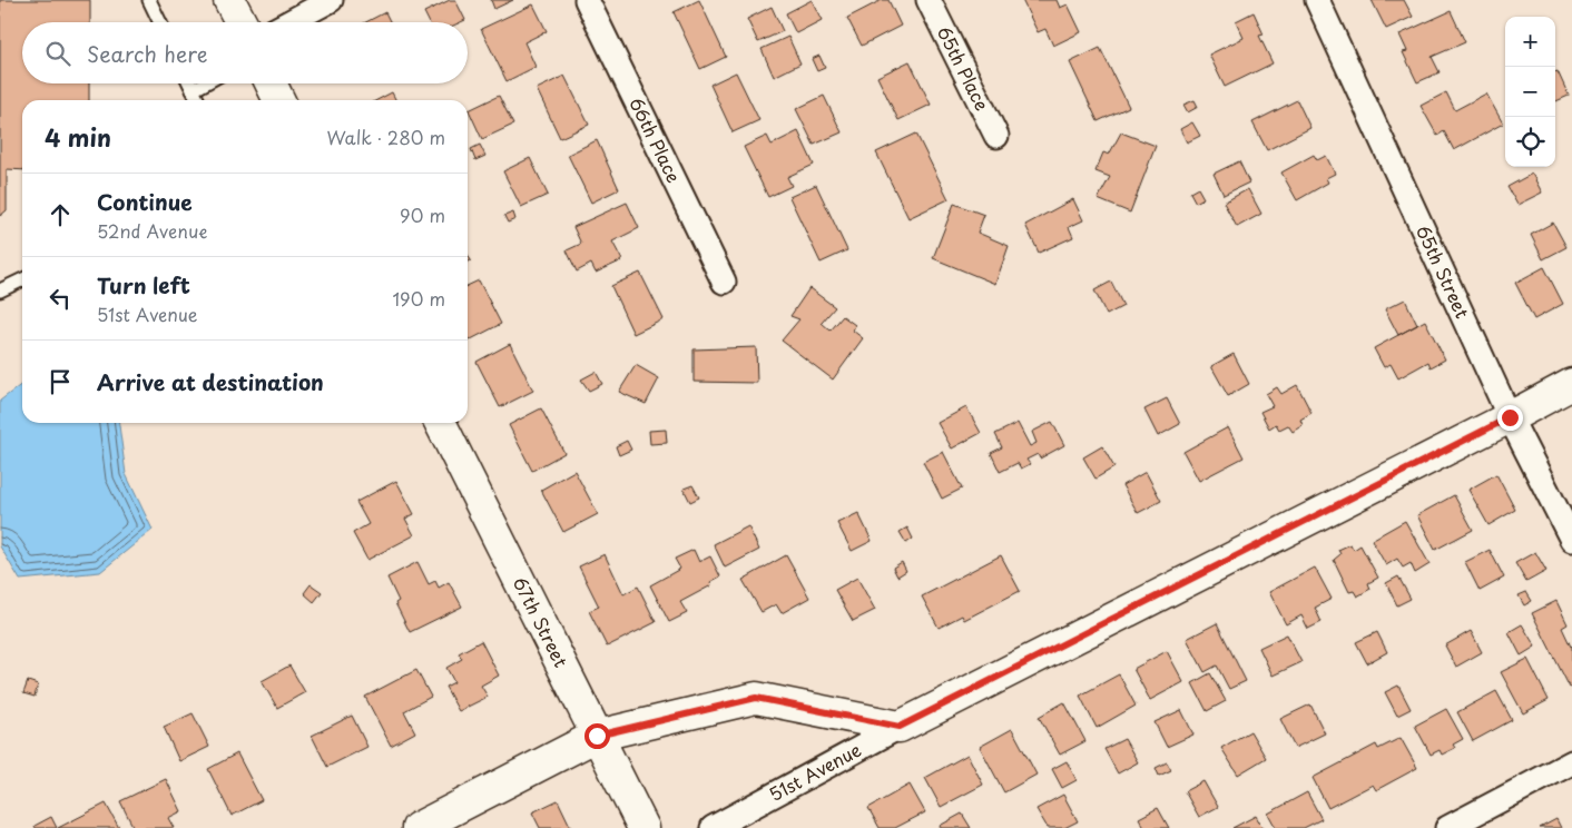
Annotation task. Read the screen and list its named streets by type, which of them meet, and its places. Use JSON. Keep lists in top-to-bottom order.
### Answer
{
  "streets": {
    "street": [
      "65th Place",
      "66th Place",
      "65th Street",
      "67th Street",
      "51st Avenue"
    ]
  },
  "crossings": [
    ["65th Street", "51st Avenue"]
  ],
  "page": {
    "map_buttons": ["+", "−"],
    "search": "Search here",
    "heading": ["4 min", "Walk · 280 m"],
    "list": [
      ["Continue", "52nd Avenue", "90 m"],
      ["Turn left", "51st Avenue", "190 m"],
      "Arrive at destination"
    ]
  }
}
